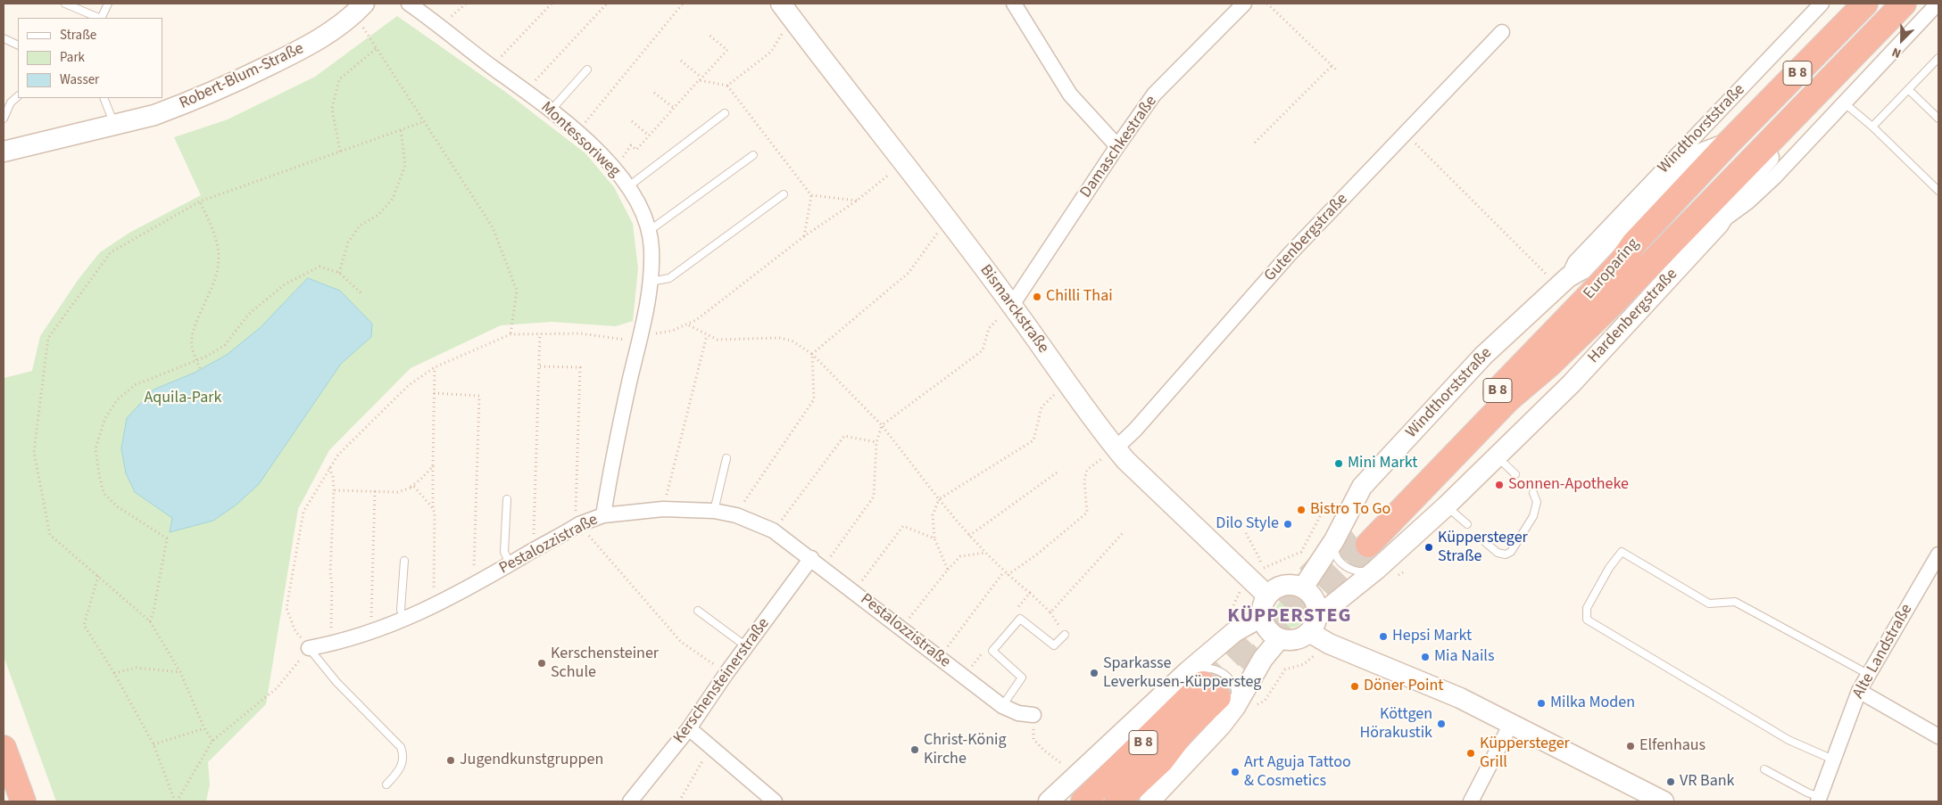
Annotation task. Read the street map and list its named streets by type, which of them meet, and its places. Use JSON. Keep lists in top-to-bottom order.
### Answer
{
  "streets": {
    "highway": ["B 8", "Europaring"],
    "main road": [
      "Robert-Blum-Straße",
      "Windthorststraße",
      "Bismarckstraße",
      "Hardenbergstraße"
    ],
    "street": [
      "Montessoriweg",
      "Damaschkestraße",
      "Gutenbergstraße",
      "Pestalozzistraße",
      "Alte Landstraße",
      "Kerschensteinerstraße"
    ]
  },
  "crossings": [
    ["Windthorststraße", "Europaring"],
    ["Windthorststraße", "Bismarckstraße"],
    ["Windthorststraße", "Hardenbergstraße"],
    ["Montessoriweg", "Pestalozzistraße"],
    ["Damaschkestraße", "Bismarckstraße"],
    ["Gutenbergstraße", "Bismarckstraße"],
    ["Europaring", "Hardenbergstraße"],
    ["Bismarckstraße", "Hardenbergstraße"],
    ["Pestalozzistraße", "Kerschensteinerstraße"]
  ],
  "districts": ["KÜPPERSTEG"],
  "parks": ["Aquila-Park"],
  "places": [
    "Chilli Thai",
    "Mini Markt",
    "Sonnen-Apotheke",
    "Bistro To Go",
    "Dilo Style",
    "Küppersteger Straße",
    "Hepsi Markt",
    "Mia Nails",
    "Kerschensteiner Schule",
    "Sparkasse Leverkusen-Küppersteg",
    "Döner Point",
    "Milka Moden",
    "Köttgen Hörakustik",
    "Elfenhaus",
    "Christ-König Kirche",
    "Küppersteger Grill",
    "Jugendkunstgruppen",
    "Art Aguja Tattoo & Cosmetics",
    "VR Bank"
  ],
  "legend": ["Straße", "Park", "Wasser"],
  "north": "bottom left"
}
